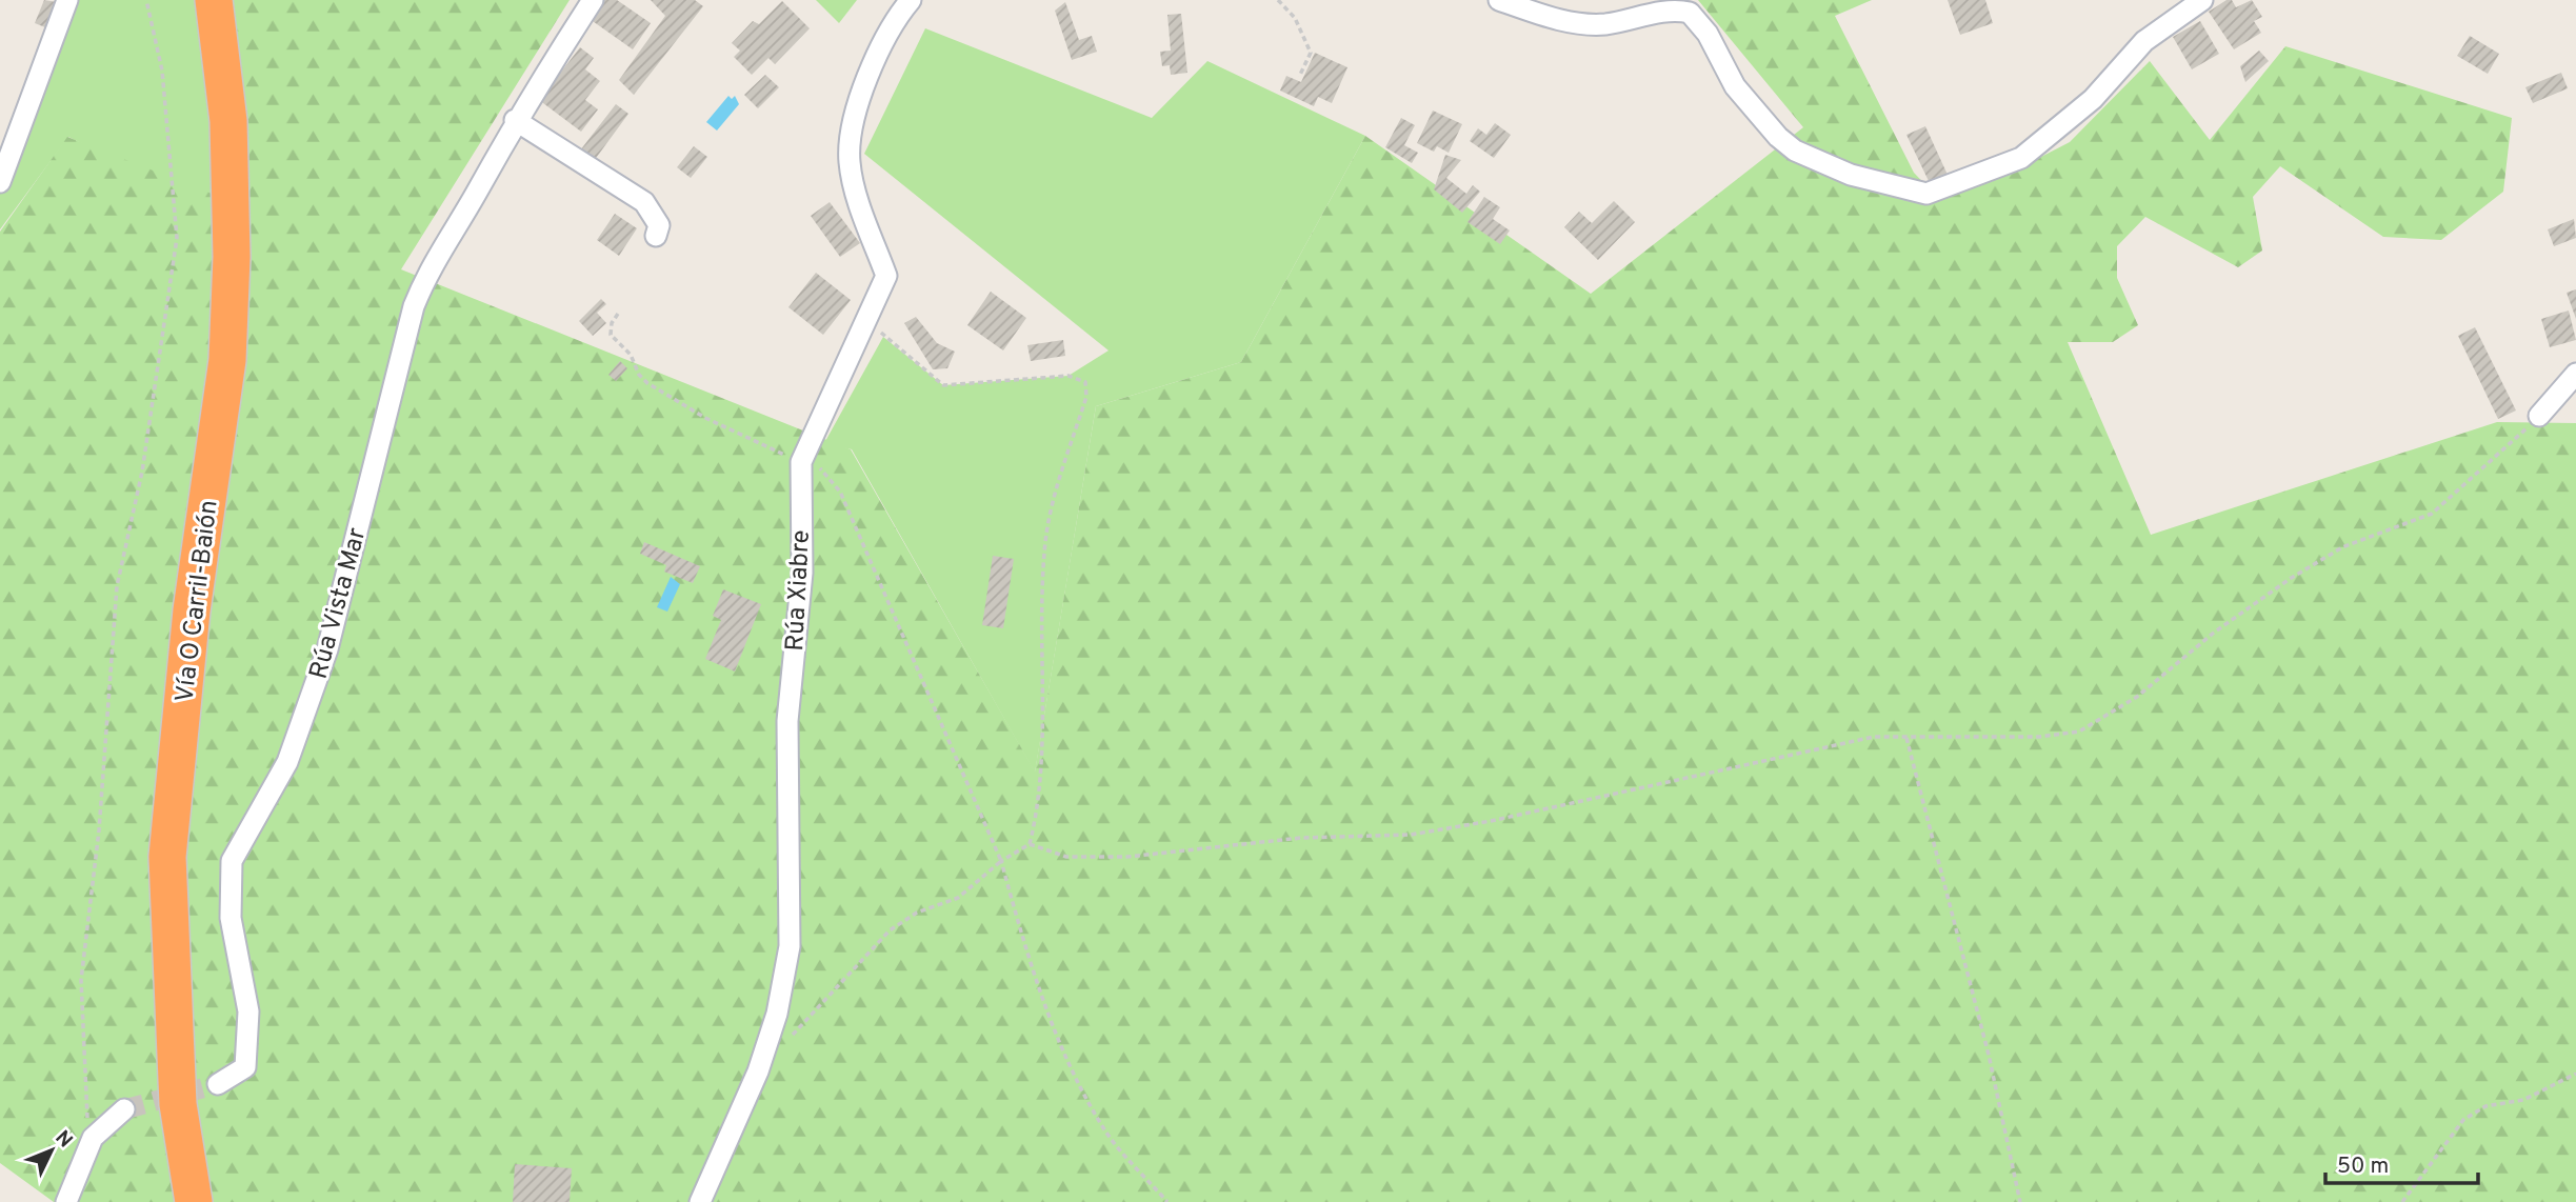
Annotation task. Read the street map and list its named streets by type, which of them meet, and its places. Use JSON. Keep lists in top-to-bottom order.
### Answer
{
  "streets": {
    "highway": ["Vía O Carril-Baión"],
    "street": ["Rúa Xiabre", "Rúa Vista Mar"]
  },
  "scale_bar": "50 m",
  "north": "top right"
}
